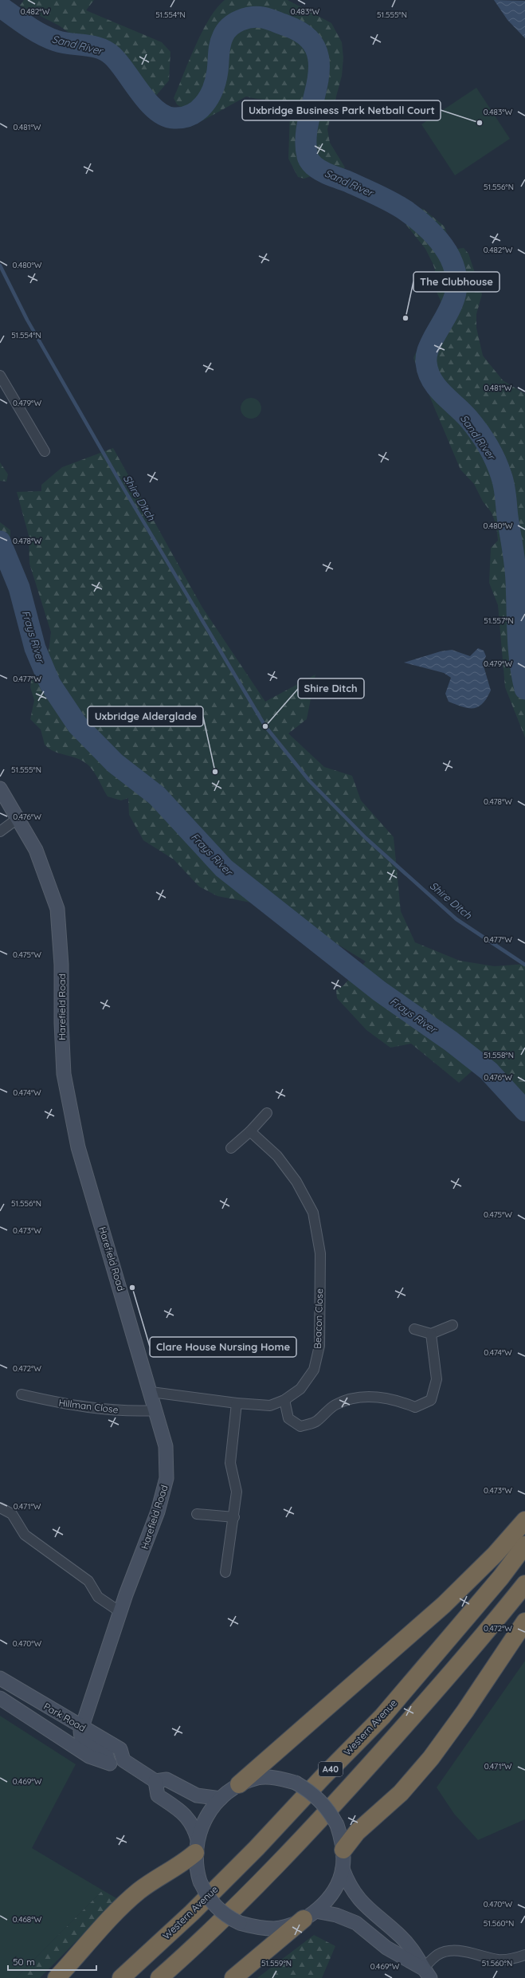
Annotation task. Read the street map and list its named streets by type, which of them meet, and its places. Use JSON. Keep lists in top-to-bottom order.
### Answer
{
  "streets": {
    "highway": ["Western Avenue", "A40"],
    "main road": ["Harefield Road", "Park Road"],
    "street": ["Beacon Close", "Hillman Close"]
  },
  "crossings": [
    ["Harefield Road", "Beacon Close"],
    ["Harefield Road", "Hillman Close"],
    ["Harefield Road", "Park Road"]
  ],
  "water": ["Sand River", "Shire Ditch", "Frays River"],
  "places": [
    "Uxbridge Business Park Netball Court",
    "The Clubhouse",
    "Shire Ditch",
    "Uxbridge Alderglade",
    "Clare House Nursing Home"
  ],
  "scale_bar": "50 m",
  "coordinates": [
    "0.482°W",
    "0.483°W",
    "51.554°N",
    "51.555°N",
    "0.481°W",
    "51.556°N",
    "0.480°W",
    "0.479°W",
    "0.478°W",
    "51.557°N",
    "0.477°W",
    "0.476°W",
    "0.475°W",
    "51.558°N",
    "0.474°W",
    "0.473°W",
    "0.472°W",
    "0.471°W",
    "0.470°W",
    "0.469°W",
    "0.468°W",
    "51.560°N",
    "51.559°N"
  ]
}
